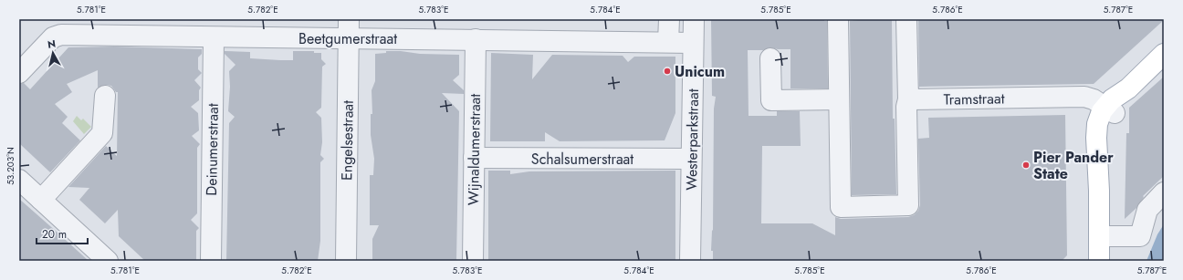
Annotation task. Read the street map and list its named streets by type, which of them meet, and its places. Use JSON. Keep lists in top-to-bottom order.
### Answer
{
  "streets": {
    "street": [
      "Beetgumerstraat",
      "Tramstraat",
      "Westerparkstraat",
      "Engelsestraat",
      "Deinumerstraat",
      "Wijnaldumerstraat",
      "Schalsumerstraat"
    ]
  },
  "crossings": [
    ["Beetgumerstraat", "Westerparkstraat"],
    ["Beetgumerstraat", "Engelsestraat"],
    ["Beetgumerstraat", "Deinumerstraat"],
    ["Beetgumerstraat", "Wijnaldumerstraat"],
    ["Westerparkstraat", "Schalsumerstraat"],
    ["Wijnaldumerstraat", "Schalsumerstraat"]
  ],
  "places": ["Unicum", "Pier Pander State"],
  "scale_bar": "20 m",
  "north": "top",
  "coordinates": [
    "5.781°E",
    "5.782°E",
    "5.783°E",
    "5.784°E",
    "5.785°E",
    "5.786°E",
    "5.787°E",
    "53.203°N"
  ]
}
